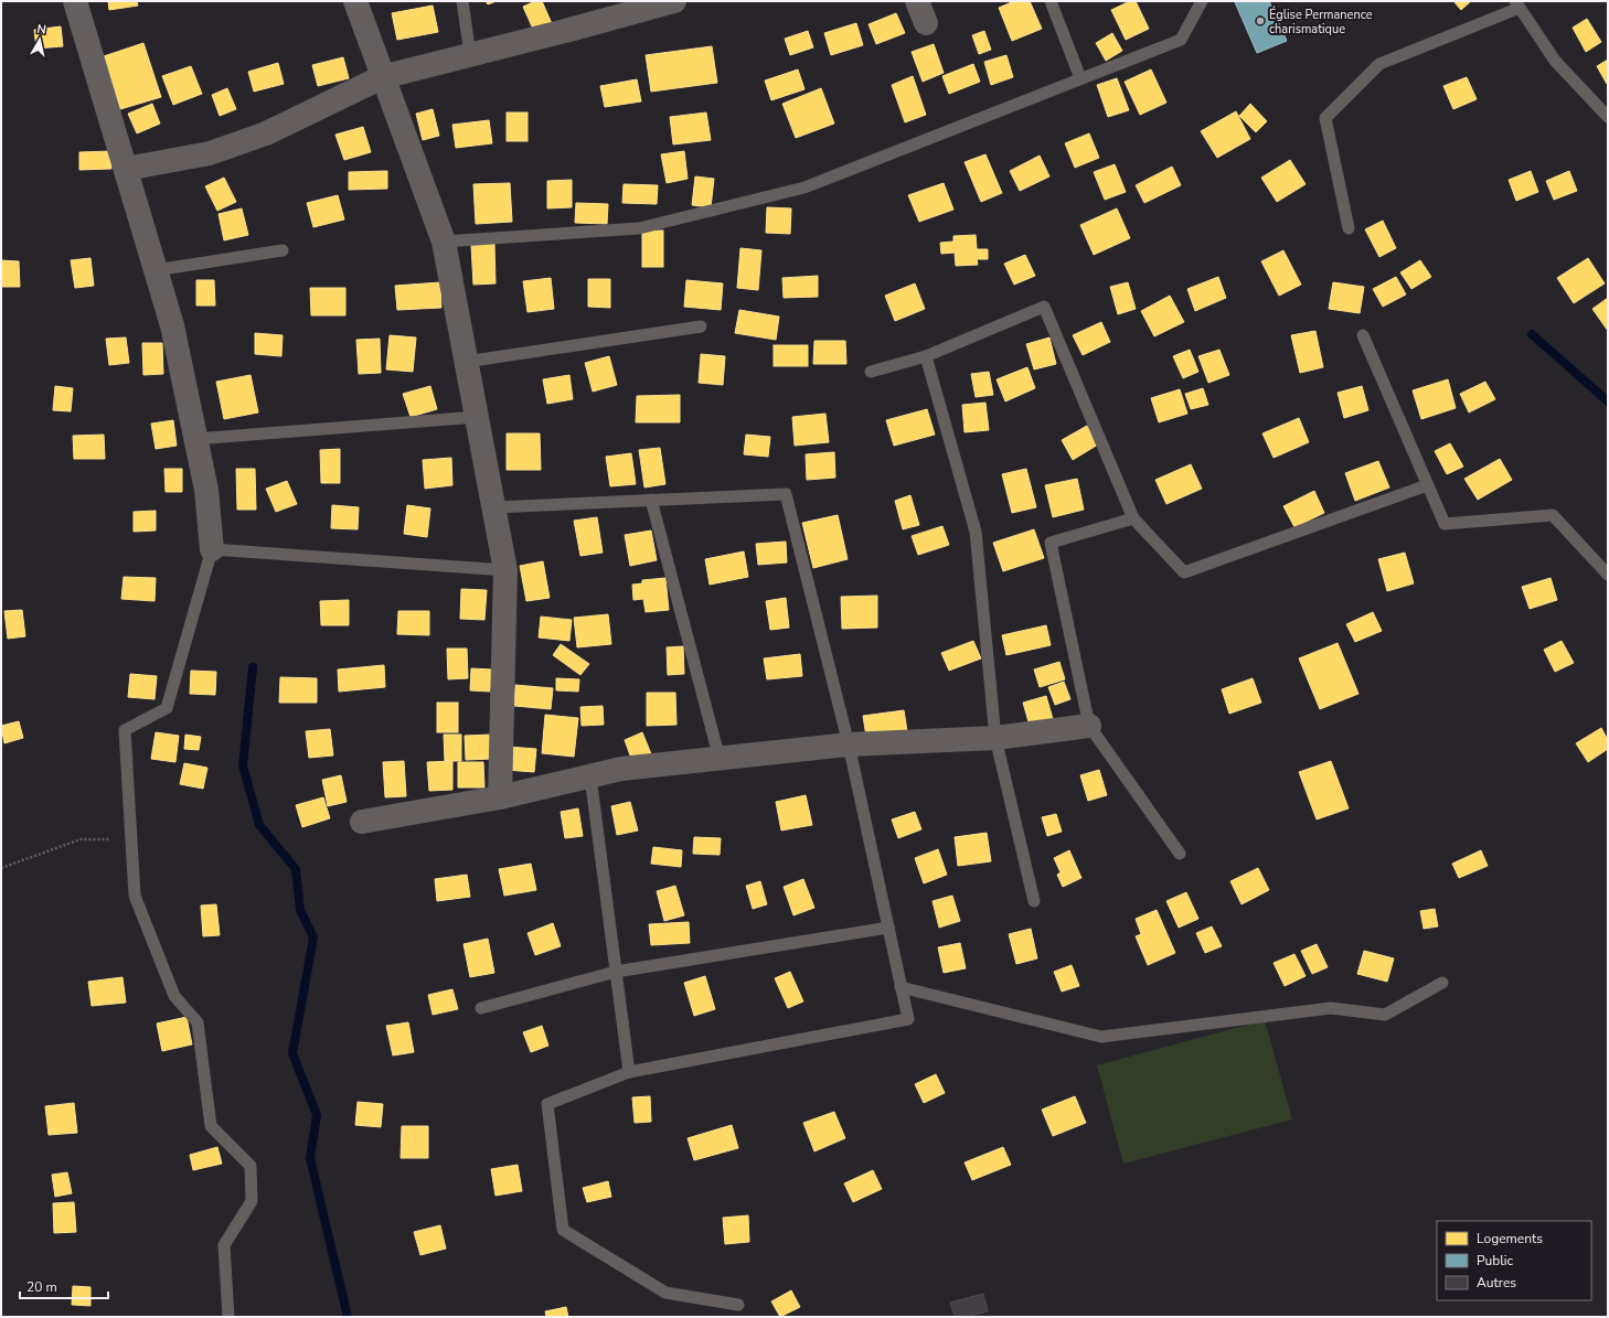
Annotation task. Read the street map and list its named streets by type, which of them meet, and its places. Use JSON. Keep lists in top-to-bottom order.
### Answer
{
  "places": ["Église Permanence charismatique"],
  "legend": ["Logements", "Public", "Autres"],
  "scale_bar": "20 m",
  "north": "top"
}
